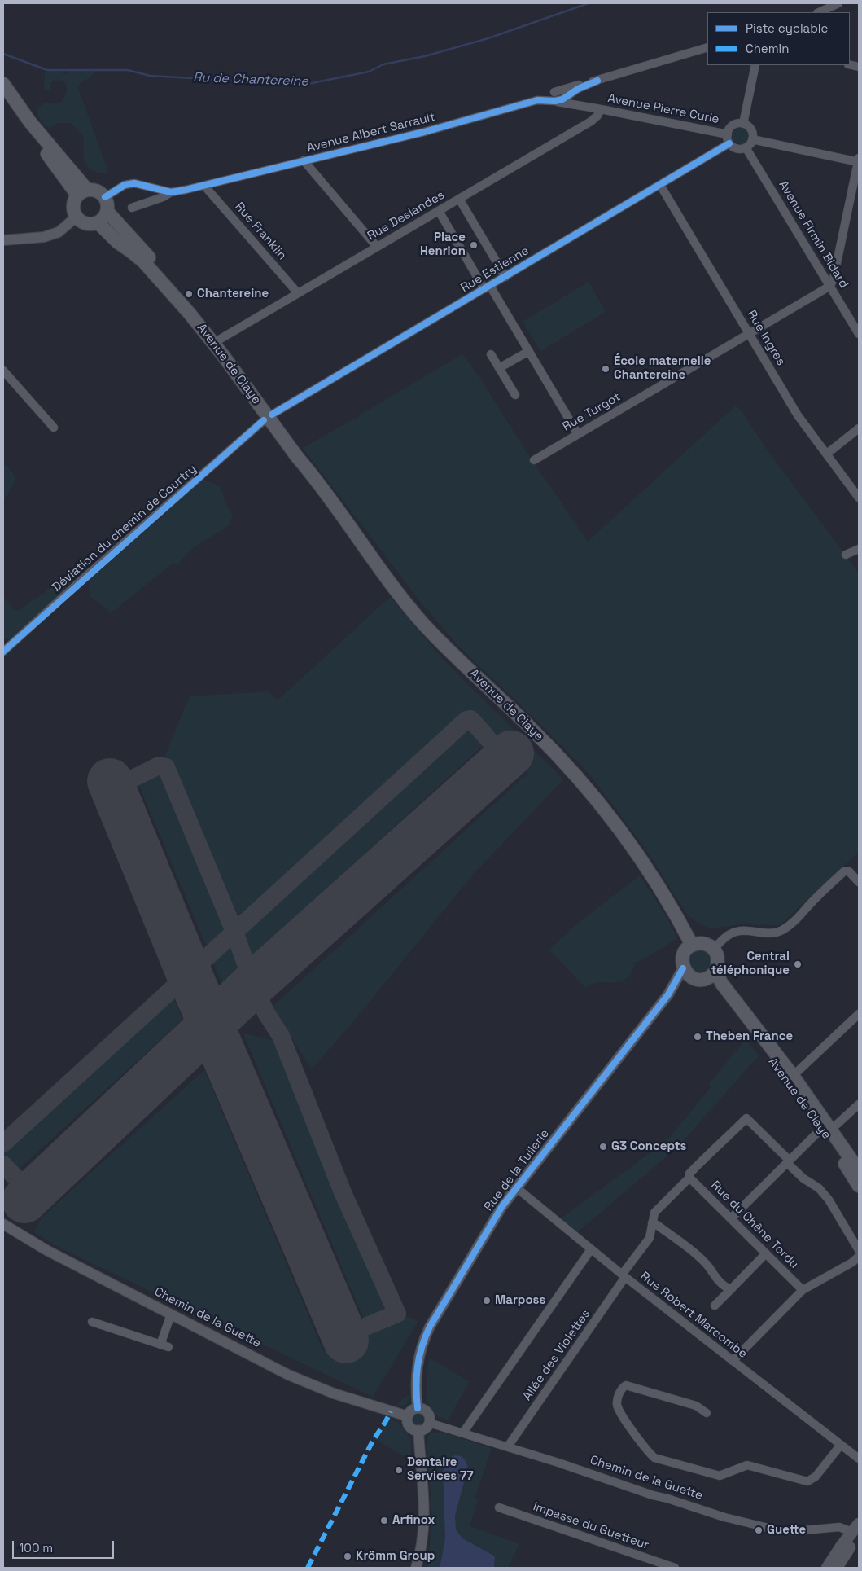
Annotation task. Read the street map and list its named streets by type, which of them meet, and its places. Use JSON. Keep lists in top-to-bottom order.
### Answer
{
  "streets": {
    "main road": ["Avenue de Claye"],
    "street": [
      "Avenue Pierre Curie",
      "Avenue Albert Sarrault",
      "Rue Deslandes",
      "Rue Franklin",
      "Avenue Firmin Bidard",
      "Rue Estienne",
      "Rue Ingres",
      "Rue Turgot",
      "Déviation du chemin de Courtry",
      "Rue de la Tuilerie",
      "Rue du Chêne Tordu",
      "Rue Robert Marcombe",
      "Chemin de la Guette",
      "Allée des Violettes",
      "Impasse du Guetteur"
    ]
  },
  "crossings": [
    ["Avenue Pierre Curie", "Avenue Albert Sarrault"],
    ["Avenue Pierre Curie", "Rue Deslandes"],
    ["Avenue Pierre Curie", "Avenue Firmin Bidard"],
    ["Avenue Pierre Curie", "Rue Estienne"],
    ["Avenue Albert Sarrault", "Rue Franklin"],
    ["Avenue Albert Sarrault", "Avenue de Claye"],
    ["Rue Deslandes", "Rue Franklin"],
    ["Rue Deslandes", "Avenue de Claye"],
    ["Avenue Firmin Bidard", "Rue Estienne"],
    ["Avenue Firmin Bidard", "Rue Turgot"],
    ["Rue Estienne", "Rue Ingres"],
    ["Rue Estienne", "Avenue de Claye"],
    ["Rue Estienne", "Déviation du chemin de Courtry"],
    ["Rue Ingres", "Rue Turgot"],
    ["Avenue de Claye", "Déviation du chemin de Courtry"],
    ["Avenue de Claye", "Rue de la Tuilerie"],
    ["Rue de la Tuilerie", "Rue Robert Marcombe"],
    ["Rue de la Tuilerie", "Chemin de la Guette"],
    ["Rue du Chêne Tordu", "Allée des Violettes"],
    ["Rue Robert Marcombe", "Allée des Violettes"],
    ["Chemin de la Guette", "Allée des Violettes"]
  ],
  "water": ["Ru de Chantereine"],
  "places": [
    "Place Henrion",
    "Chantereine",
    "École maternelle Chantereine",
    "Central téléphonique",
    "Theben France",
    "G3 Concepts",
    "Marposs",
    "Dentaire Services 77",
    "Arfinox",
    "Guette",
    "Krömm Group"
  ],
  "legend": ["Piste cyclable", "Chemin"],
  "scale_bar": "100 m"
}
